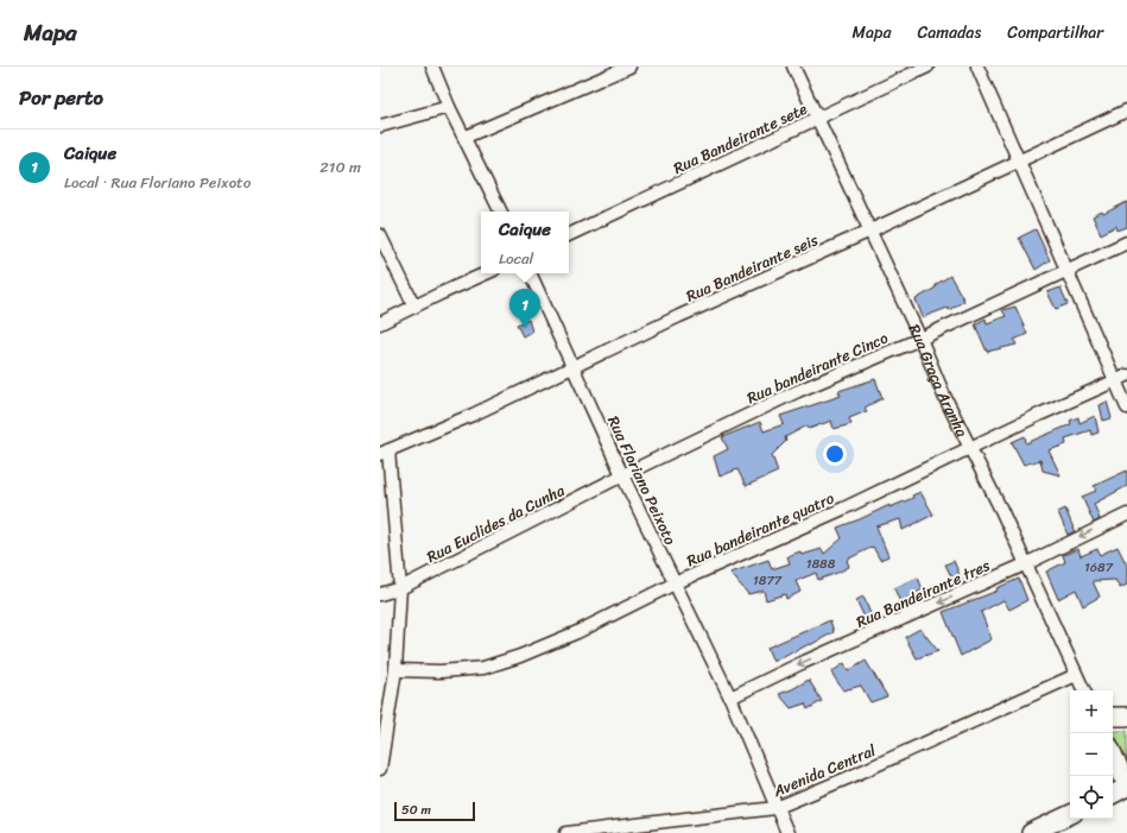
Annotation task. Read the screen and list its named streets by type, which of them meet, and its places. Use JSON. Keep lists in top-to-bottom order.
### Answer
{
  "streets": {
    "street": [
      "Rua Bandeirante sete",
      "Rua Bandeirante seis",
      "Rua bandeirante Cinco",
      "Rua Graça Aranha",
      "Rua Floriano Peixoto",
      "Rua Euclides da Cunha",
      "Rua bandeirante quatro",
      "Rua Bandeirante tres",
      "Avenida Central"
    ]
  },
  "crossings": [
    ["Rua Bandeirante sete", "Rua Graça Aranha"],
    ["Rua Bandeirante seis", "Rua Graça Aranha"],
    ["Rua Bandeirante seis", "Rua Floriano Peixoto"],
    ["Rua bandeirante Cinco", "Rua Graça Aranha"],
    ["Rua bandeirante Cinco", "Rua Floriano Peixoto"],
    ["Rua bandeirante Cinco", "Rua Euclides da Cunha"],
    ["Rua Graça Aranha", "Rua bandeirante quatro"],
    ["Rua Graça Aranha", "Rua Bandeirante tres"],
    ["Rua Graça Aranha", "Avenida Central"],
    ["Rua Floriano Peixoto", "Rua Euclides da Cunha"],
    ["Rua Floriano Peixoto", "Rua bandeirante quatro"],
    ["Rua Floriano Peixoto", "Rua Bandeirante tres"],
    ["Rua Floriano Peixoto", "Avenida Central"]
  ],
  "one_way": ["Rua Bandeirante tres"],
  "house_numbers": ["1888", "1687", "1877"],
  "scale_bar": "50 m",
  "page": {
    "header": "Mapa",
    "nav": ["Mapa", "Camadas", "Compartilhar"],
    "heading": "Por perto",
    "list": [
      {
        "mark": "1",
        "name": "Caique",
        "note": "Local · Rua Floriano Peixoto",
        "value": "210 m"
      }
    ],
    "popup": ["Caique", "Local"],
    "pins": "1",
    "map_buttons": ["+", "−"],
    "scale": "50 m"
  }
}
